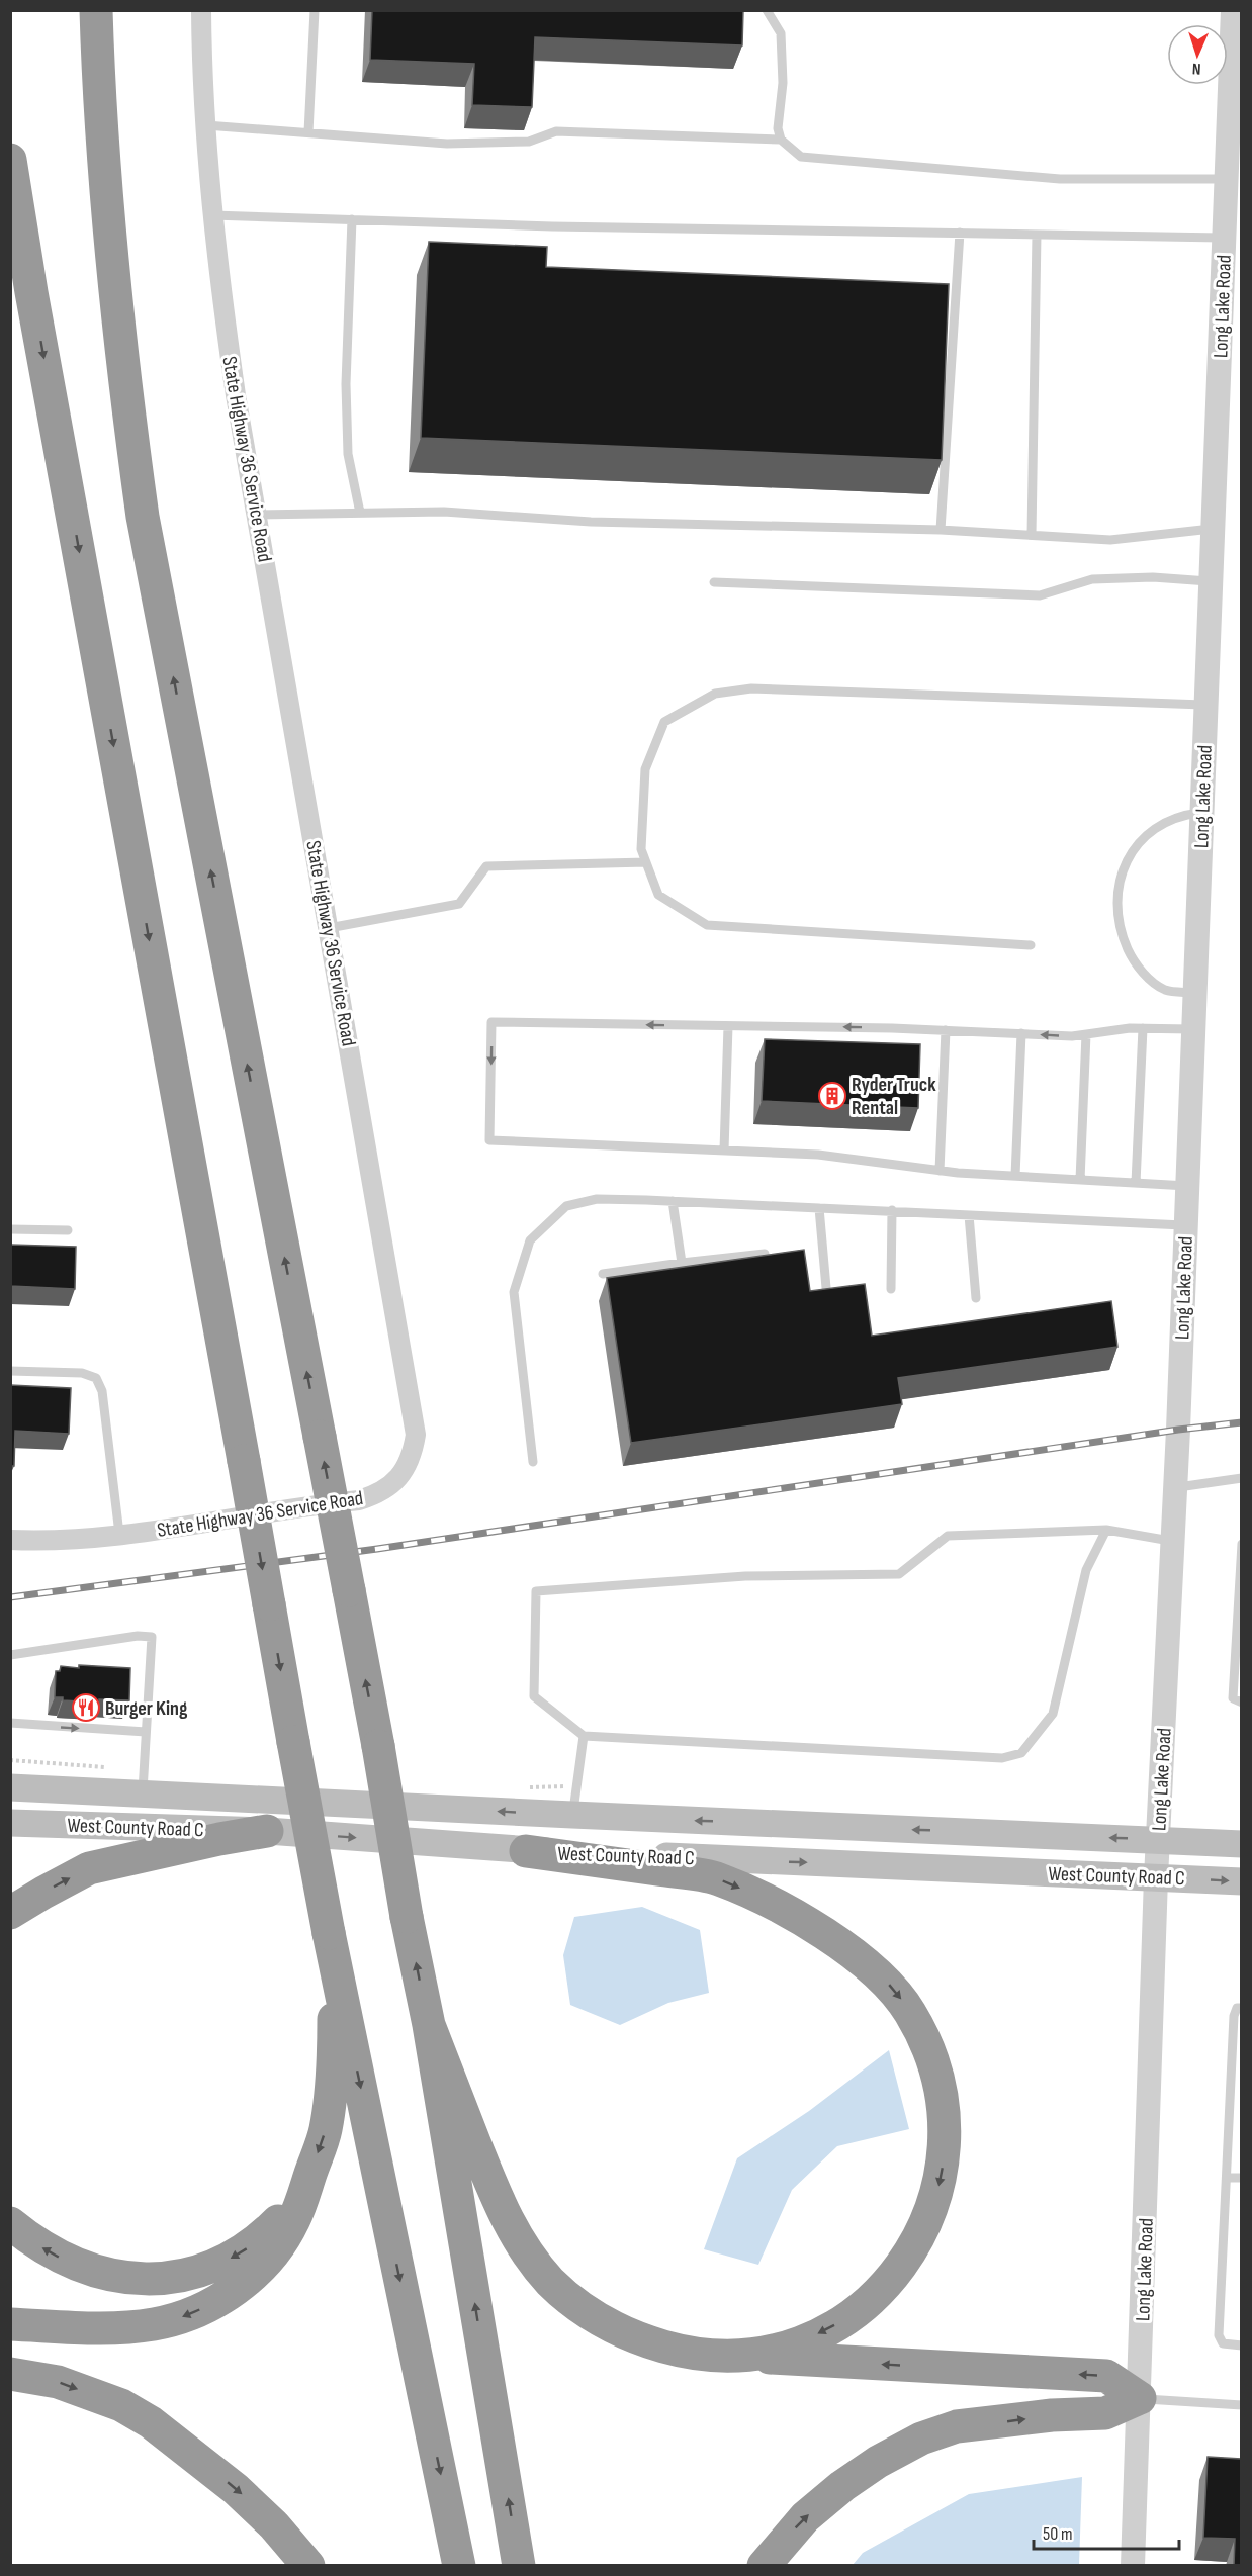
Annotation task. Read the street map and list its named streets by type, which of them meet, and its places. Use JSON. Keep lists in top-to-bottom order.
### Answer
{
  "streets": {
    "main road": ["West County Road C"],
    "street": ["Long Lake Road", "State Highway 36 Service Road"]
  },
  "crossings": [
    ["Long Lake Road", "West County Road C"]
  ],
  "places": {
    "building": ["Ryder Truck Rental"],
    "restaurant": ["Burger King"]
  },
  "scale_bar": "50 m",
  "north": "bottom"
}
